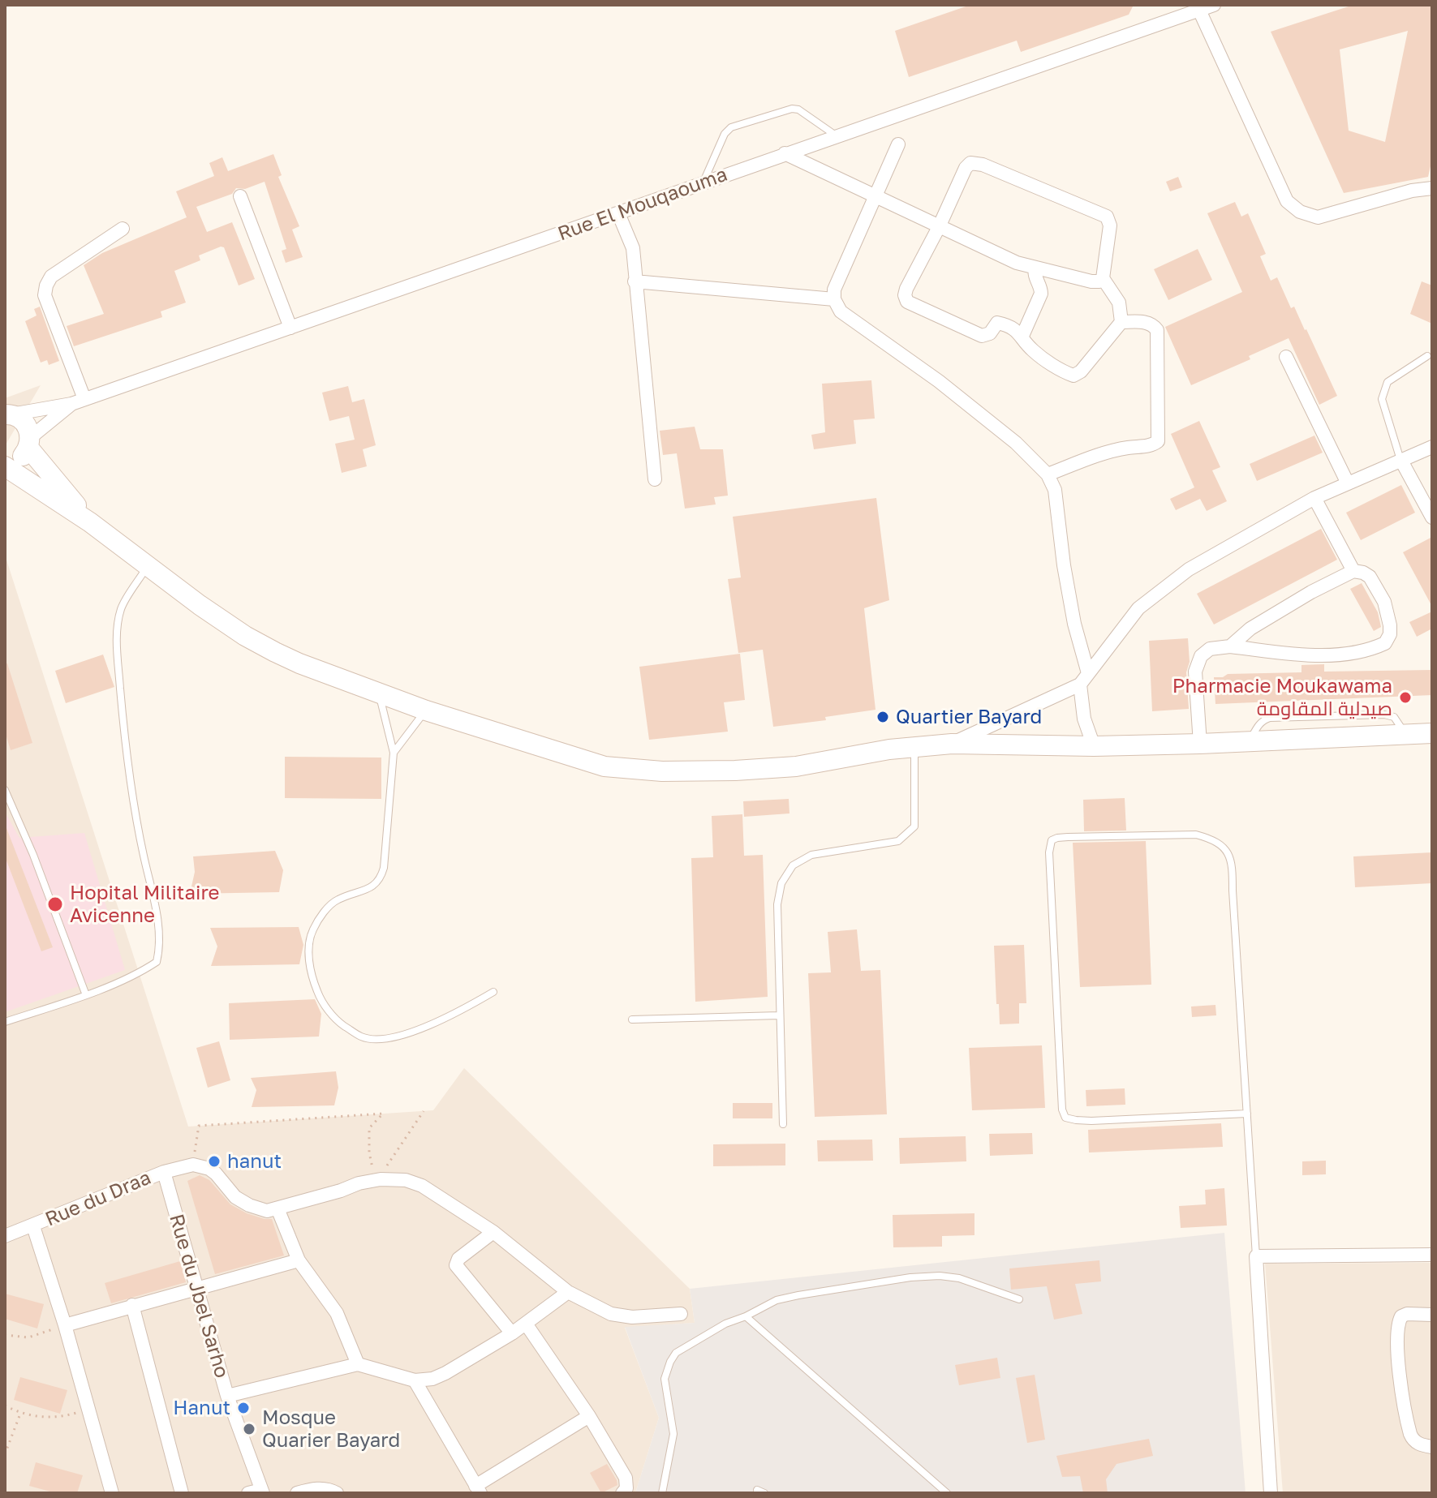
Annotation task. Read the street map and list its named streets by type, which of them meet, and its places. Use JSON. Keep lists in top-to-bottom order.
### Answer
{
  "streets": {
    "street": ["Rue El Mouqaouma", "Rue du Draa", "Rue du Jbel Sarho"]
  },
  "crossings": [
    ["Rue du Draa", "Rue du Jbel Sarho"]
  ],
  "places": [
    "Pharmacie Moukawama صيدلية المقاومة",
    "Quartier Bayard",
    "Hopital Militaire Avicenne",
    "hanut",
    "Hanut",
    "Mosque Quarier Bayard"
  ]
}
